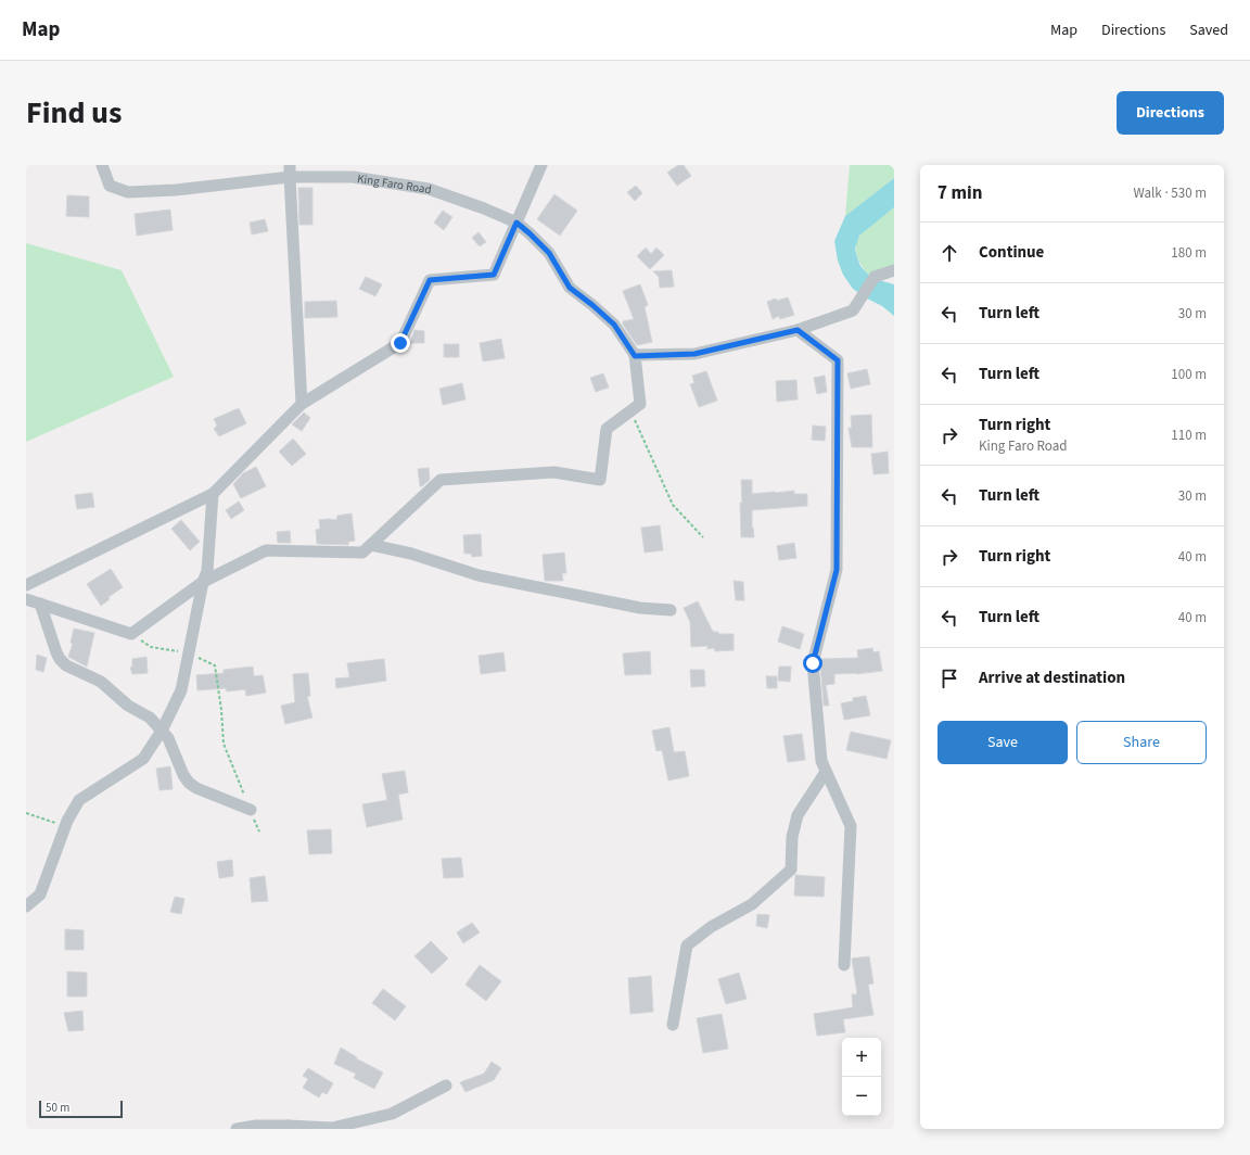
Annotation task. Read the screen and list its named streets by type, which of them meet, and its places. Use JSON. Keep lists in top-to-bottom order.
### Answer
{
  "streets": {
    "street": ["King Faro Road"]
  },
  "scale_bar": "50 m",
  "page": {
    "header": "Map",
    "nav": ["Map", "Directions", "Saved"],
    "title": "Find us",
    "buttons": [
      "Directions",
      ["Save", "Share"]
    ],
    "heading": ["7 min", "Walk · 530 m"],
    "list": [
      ["Continue", "180 m"],
      ["Turn left", "30 m"],
      ["Turn left", "100 m"],
      ["Turn right", "King Faro Road", "110 m"],
      ["Turn left", "30 m"],
      ["Turn right", "40 m"],
      ["Turn left", "40 m"],
      "Arrive at destination"
    ],
    "map_buttons": ["+", "−"],
    "scale": "50 m"
  }
}
